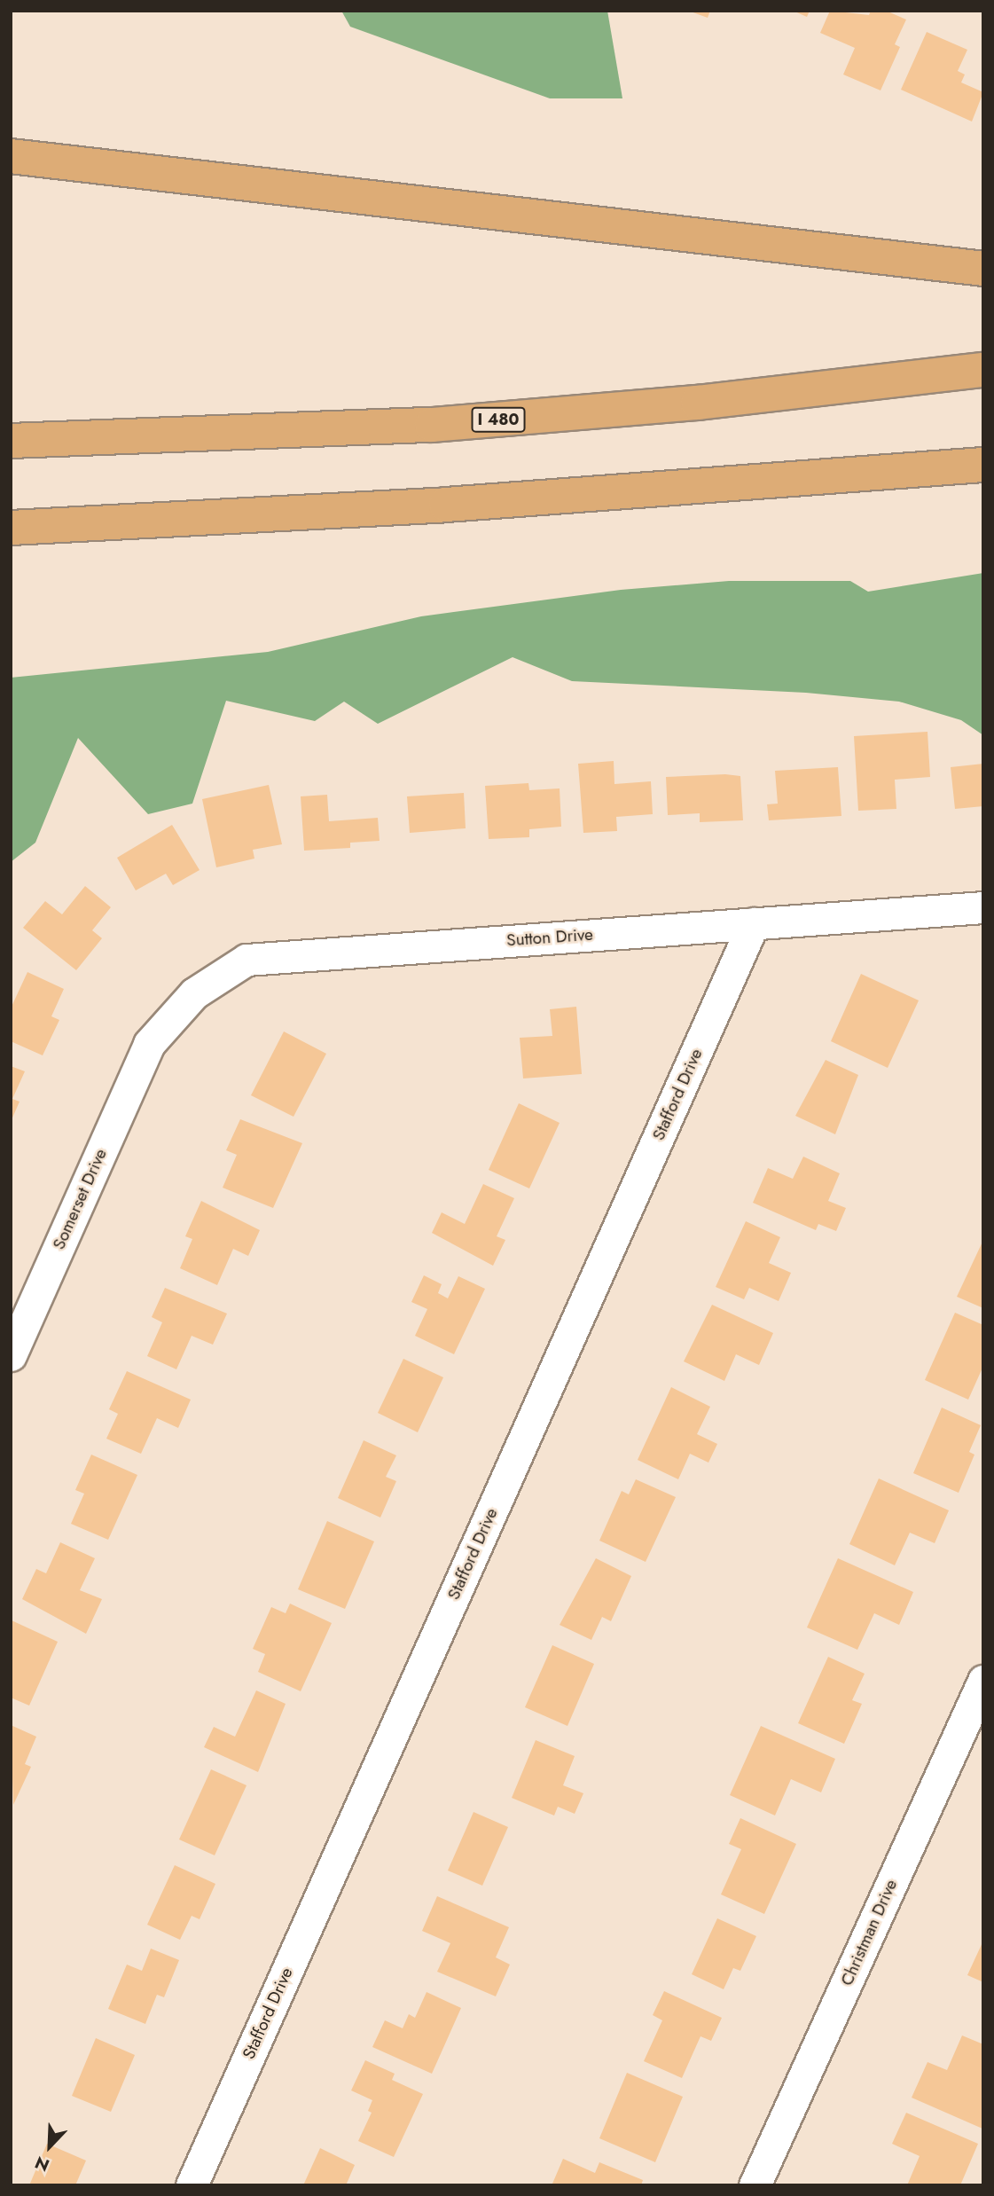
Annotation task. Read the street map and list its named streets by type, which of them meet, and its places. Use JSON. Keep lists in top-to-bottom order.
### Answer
{
  "streets": {
    "highway": ["I 480"],
    "street": [
      "Sutton Drive",
      "Stafford Drive",
      "Somerset Drive",
      "Christman Drive"
    ]
  },
  "crossings": [
    ["Sutton Drive", "Stafford Drive"],
    ["Sutton Drive", "Somerset Drive"]
  ],
  "north": "bottom left"
}
